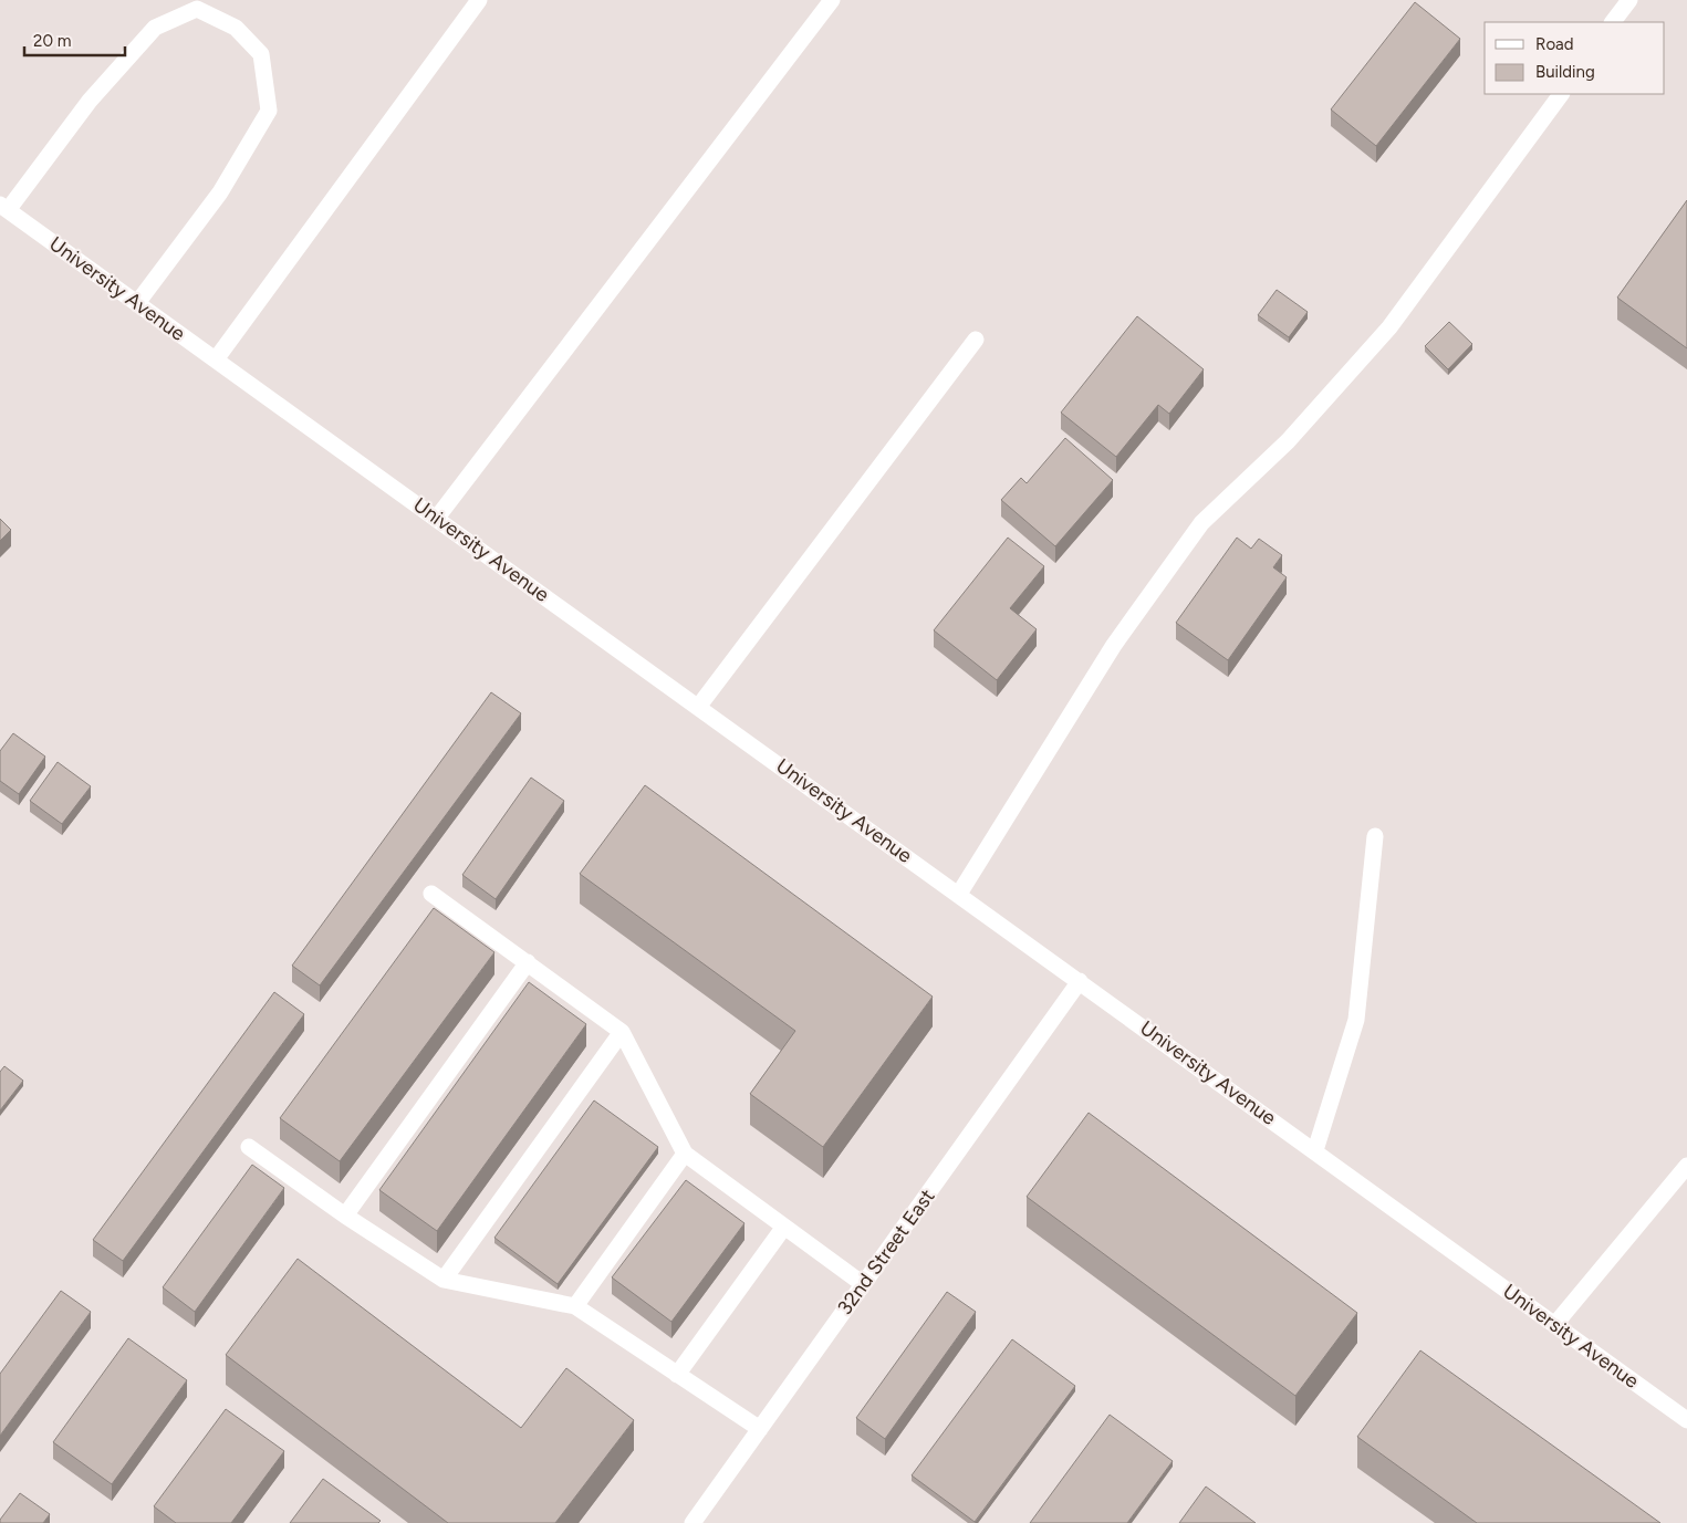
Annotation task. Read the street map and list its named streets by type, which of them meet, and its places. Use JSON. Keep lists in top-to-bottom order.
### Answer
{
  "streets": {
    "street": ["University Avenue", "32nd Street East"]
  },
  "crossings": [
    ["University Avenue", "32nd Street East"]
  ],
  "legend": ["Road", "Building"],
  "scale_bar": "20 m"
}
